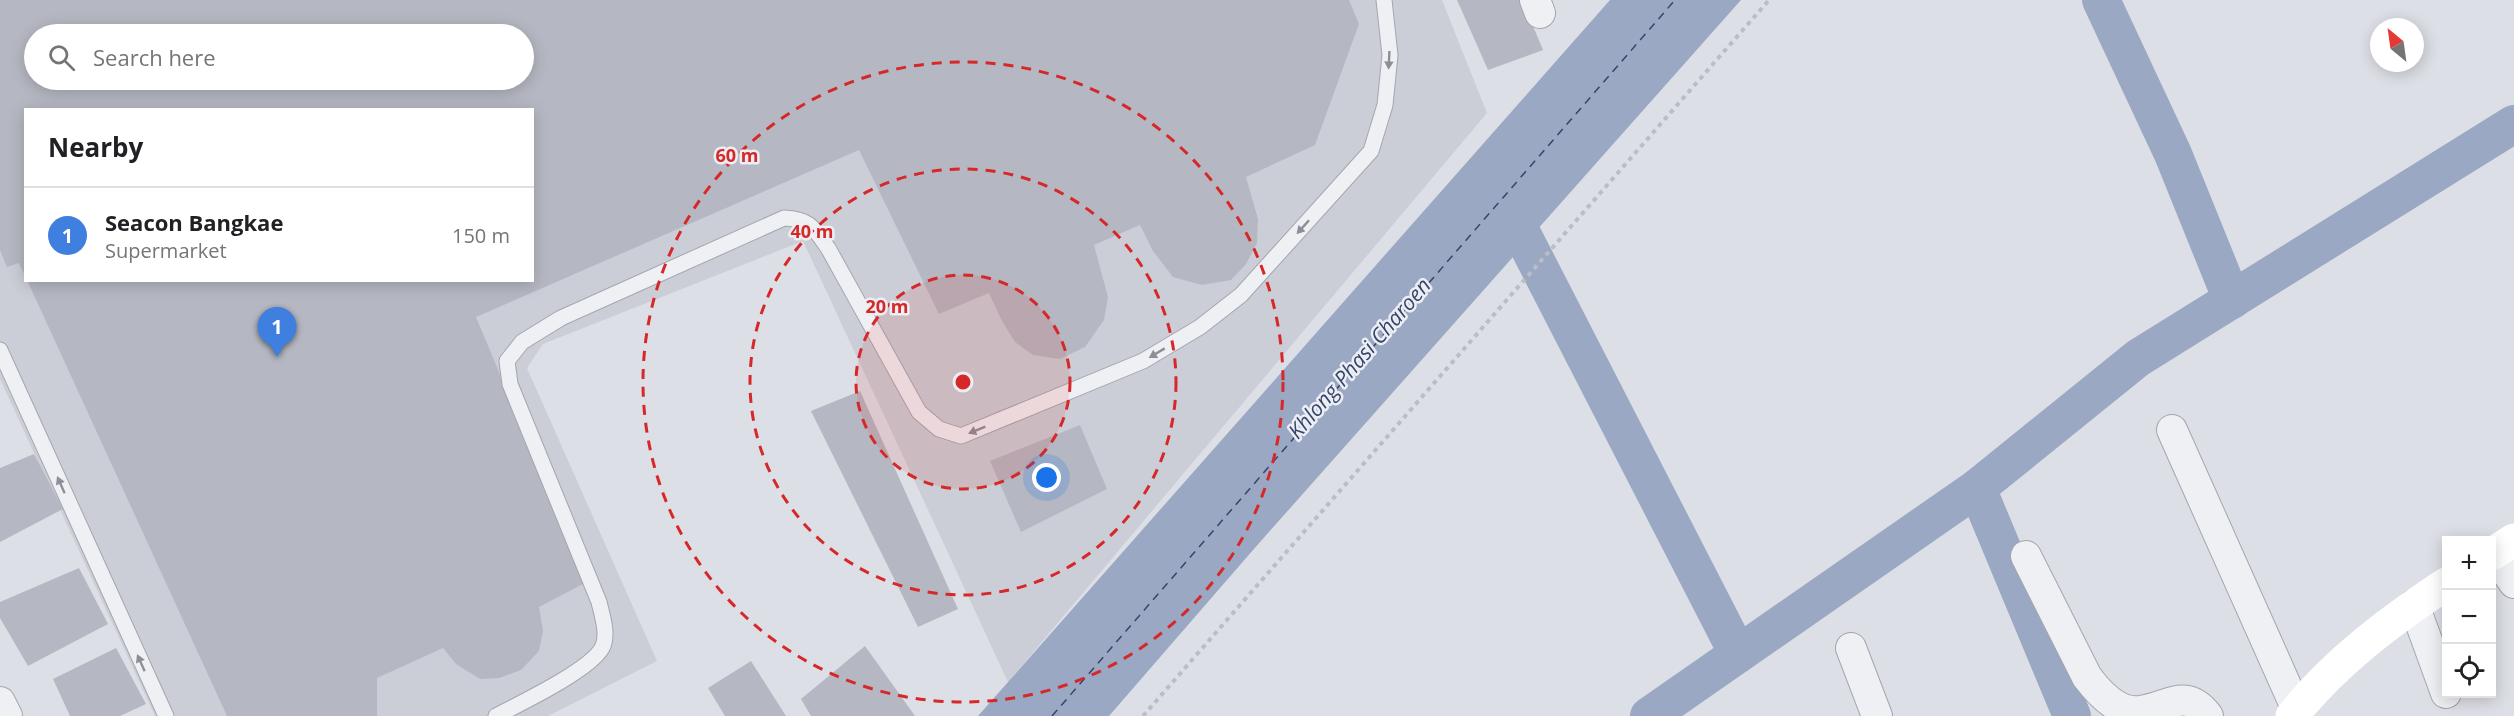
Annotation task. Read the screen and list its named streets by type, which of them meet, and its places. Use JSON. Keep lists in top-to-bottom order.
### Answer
{
  "water": ["Khlong Phasi Charoen"],
  "north": "top left",
  "page": {
    "search": "Search here",
    "heading": "Nearby",
    "list": [
      {
        "mark": "1",
        "name": "Seacon Bangkae",
        "note": "Supermarket",
        "value": "150 m"
      }
    ],
    "pins": "1",
    "map_buttons": ["+", "−"]
  },
  "rings": ["60 m", "40 m", "20 m"]
}
